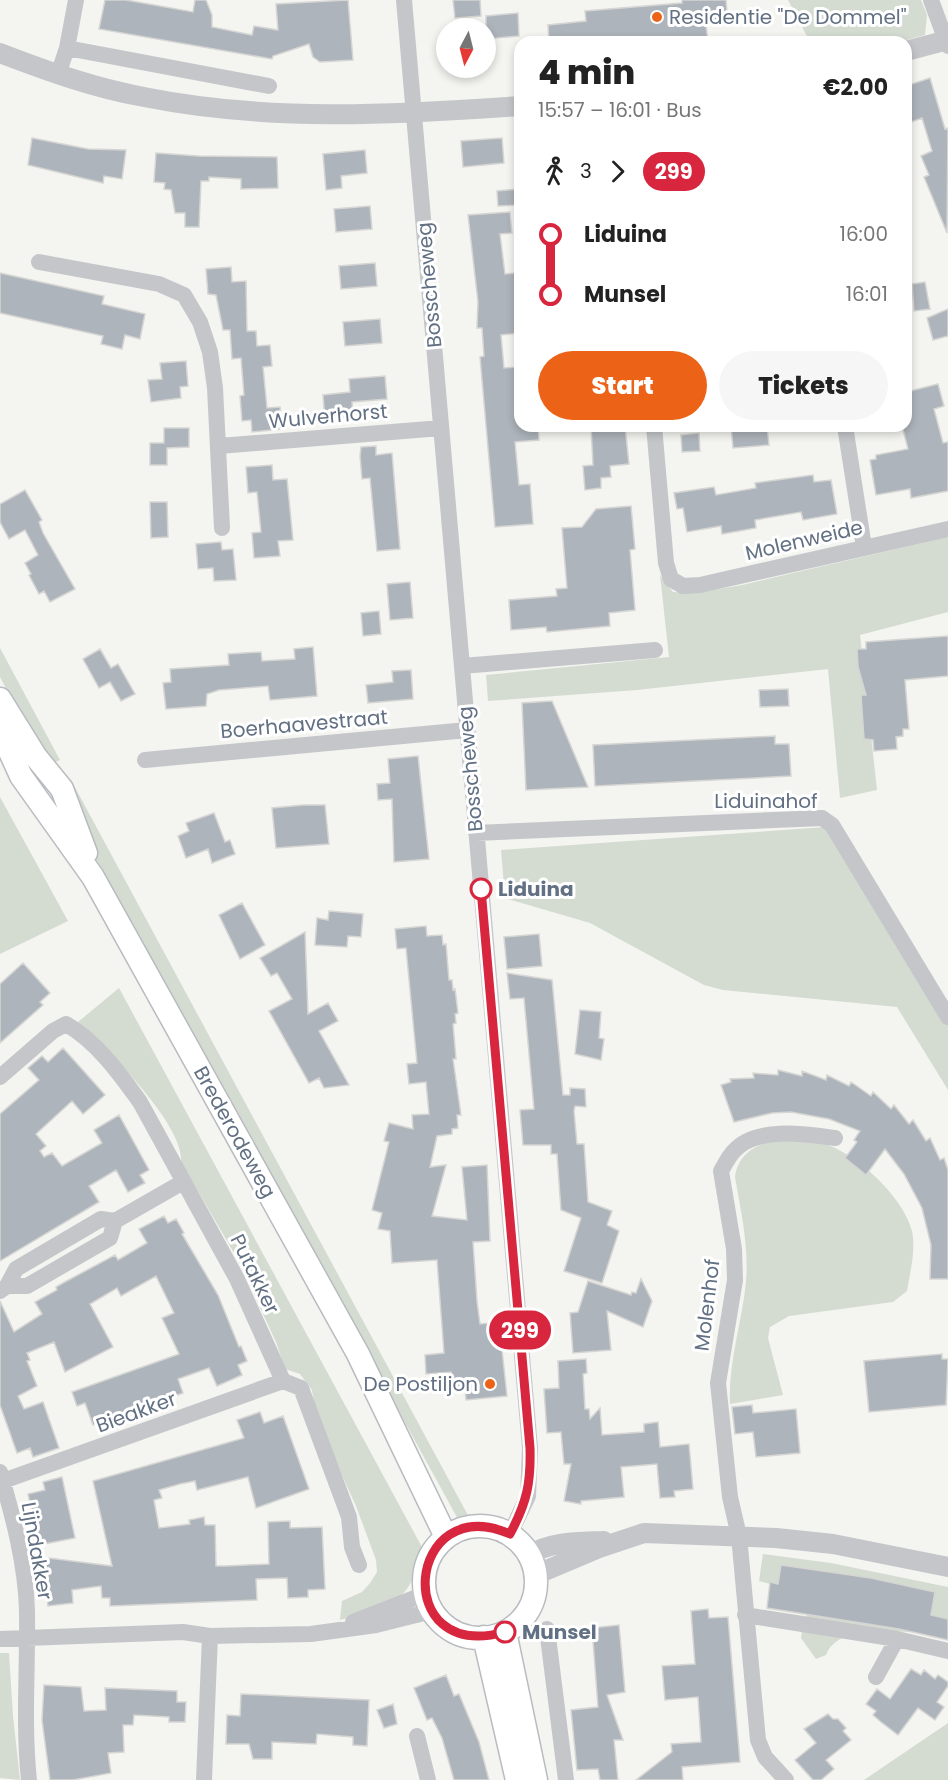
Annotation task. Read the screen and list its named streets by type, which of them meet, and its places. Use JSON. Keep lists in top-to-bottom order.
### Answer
{
  "streets": {
    "main road": ["Brederodeweg"],
    "street": [
      "Bosscheweg",
      "Wulverhorst",
      "Molenweide",
      "Boerhaavestraat",
      "Liduinahof",
      "Putakker",
      "Molenhof",
      "Bieakker",
      "Lijndakker"
    ]
  },
  "crossings": [
    ["Bosscheweg", "Wulverhorst"],
    ["Bosscheweg", "Boerhaavestraat"],
    ["Bosscheweg", "Liduinahof"],
    ["Bosscheweg", "Brederodeweg"],
    ["Putakker", "Bieakker"],
    ["Bieakker", "Lijndakker"]
  ],
  "places": [
    "Residentie \"De Dommel\"",
    "Liduina",
    "De Postiljon",
    "Munsel"
  ],
  "lines": ["bus line 299"],
  "north": "bottom",
  "page": {
    "on_map": "299",
    "heading": ["4 min", "15:57 – 16:01 · Bus", "€2.00"],
    "legs": ["3", "299"],
    "list": [
      {
        "name": "Liduina",
        "value": "16:00"
      },
      {
        "name": "Munsel",
        "value": "16:01"
      }
    ],
    "buttons": ["Start", "Tickets"]
  }
}
